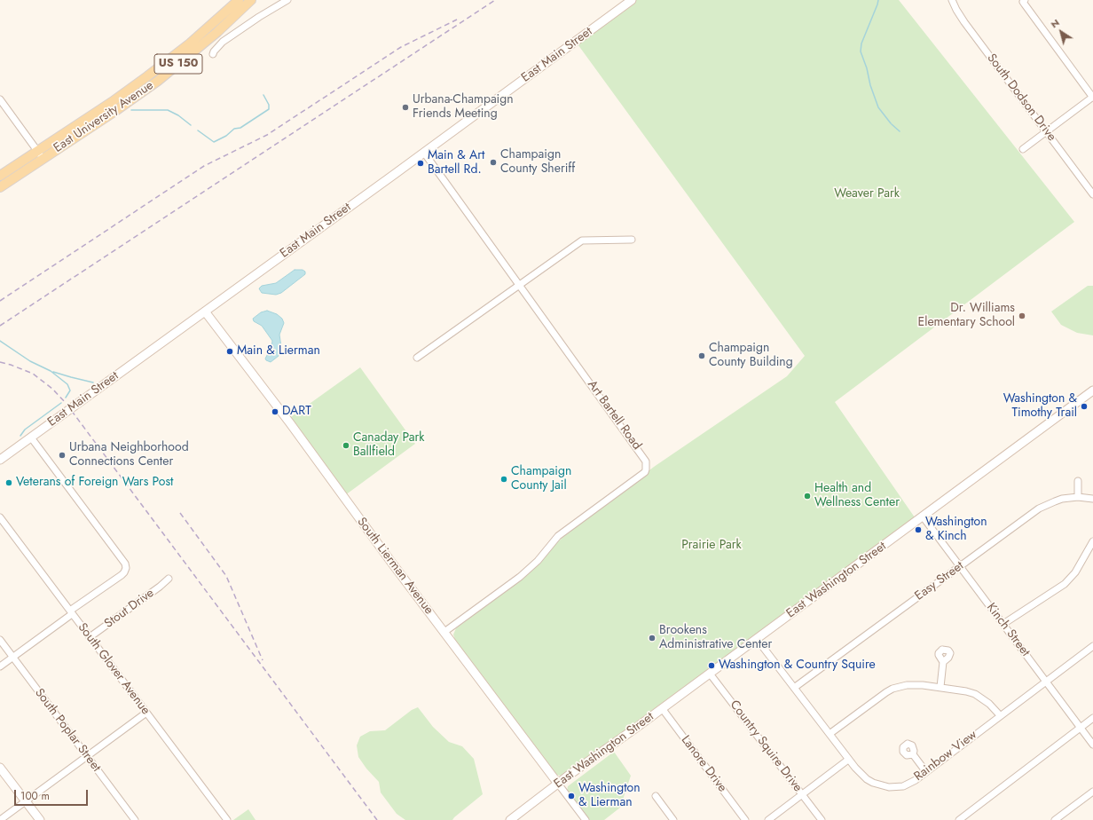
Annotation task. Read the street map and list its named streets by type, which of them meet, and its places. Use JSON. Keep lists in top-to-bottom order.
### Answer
{
  "streets": {
    "main road": [
      "East Main Street",
      "US 150",
      "East University Avenue",
      "South Lierman Avenue",
      "East Washington Street"
    ],
    "street": [
      "South Dodson Drive",
      "Art Bartell Road",
      "Easy Street",
      "Stout Drive",
      "Kinch Street",
      "South Glover Avenue",
      "South Poplar Street",
      "Country Squire Drive",
      "Rainbow View",
      "Lanore Drive"
    ]
  },
  "crossings": [
    ["East Main Street", "Art Bartell Road"],
    ["East Main Street", "South Lierman Avenue"],
    ["Art Bartell Road", "South Lierman Avenue"],
    ["South Lierman Avenue", "East Washington Street"],
    ["East Washington Street", "Kinch Street"],
    ["East Washington Street", "Country Squire Drive"],
    ["East Washington Street", "Rainbow View"],
    ["East Washington Street", "Lanore Drive"],
    ["Easy Street", "Kinch Street"],
    ["Easy Street", "Rainbow View"],
    ["Stout Drive", "South Glover Avenue"],
    ["Kinch Street", "Rainbow View"]
  ],
  "parks": ["Weaver Park", "Prairie Park"],
  "places": [
    "Urbana-Champaign Friends Meeting",
    "Champaign County Sheriff",
    "Main & Art Bartell Rd.",
    "Dr. Williams Elementary School",
    "Main & Lierman",
    "Champaign County Building",
    "Washington & Timothy Trail",
    "DART",
    "Canaday Park Ballfield",
    "Urbana Neighborhood Connections Center",
    "Champaign County Jail",
    "Veterans of Foreign Wars Post",
    "Health and Wellness Center",
    "Washington & Kinch",
    "Brookens Administrative Center",
    "Washington & Country Squire",
    "Washington & Lierman"
  ],
  "scale_bar": "100 m",
  "north": "top left"
}
